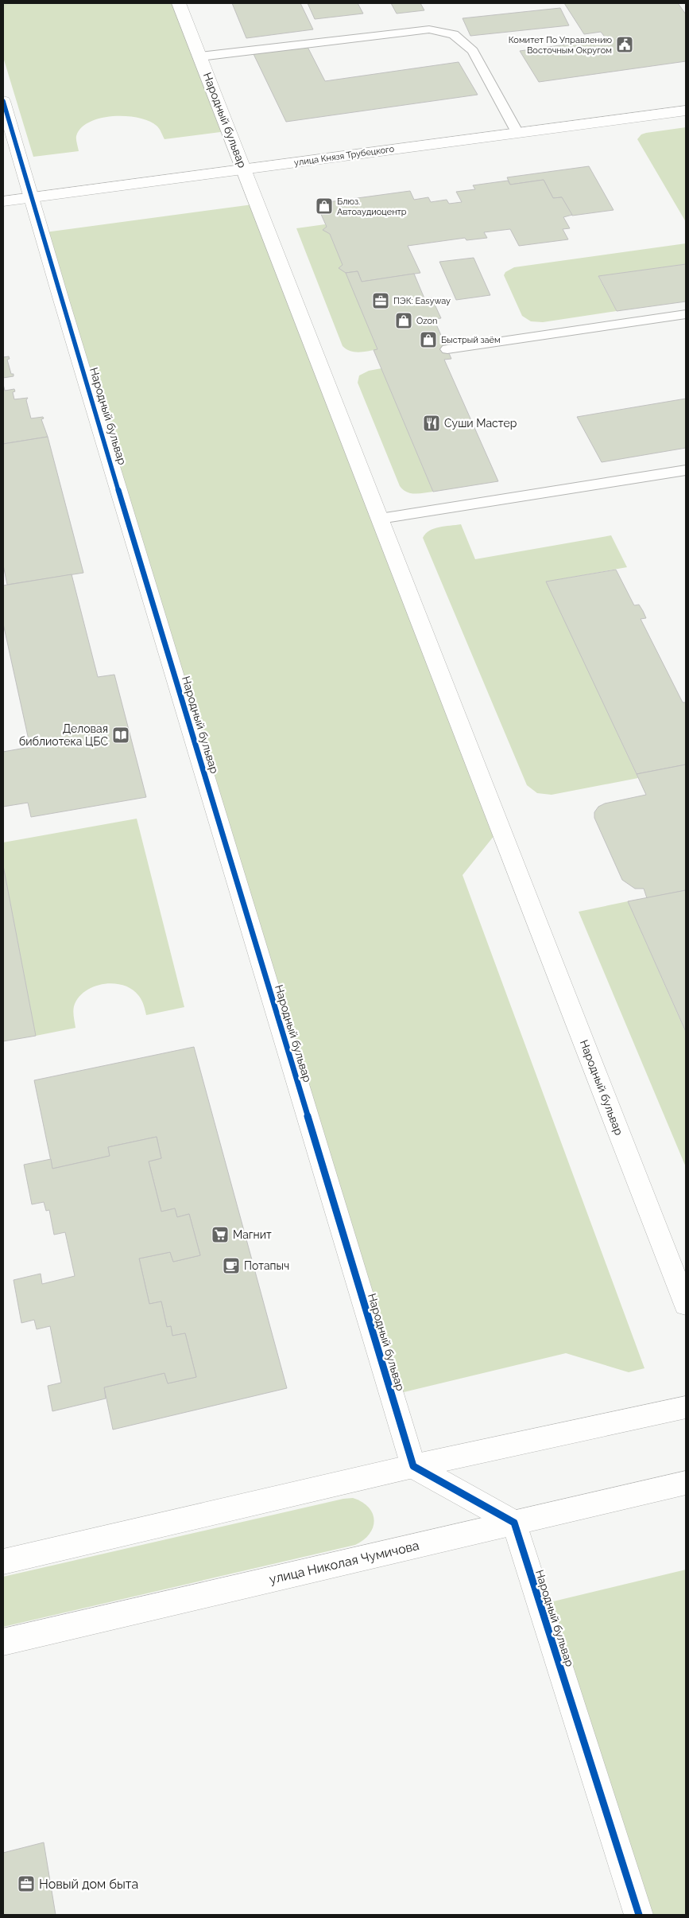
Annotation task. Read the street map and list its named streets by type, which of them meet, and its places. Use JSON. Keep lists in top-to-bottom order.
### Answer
{
  "streets": {
    "street": ["Народный бульвар", "улица Князя Трубецкого", "улица Николая Чумичова"]
  },
  "crossings": [
    ["Народный бульвар", "улица Князя Трубецкого"],
    ["Народный бульвар", "улица Николая Чумичова"]
  ],
  "places": {
    "public building": ["Комитет По Управлению Восточным Округом"],
    "shop": ["Блюз. Автоаудиоцентр", "Ozon", "Быстрый заём"],
    "office": ["ПЭК: Easyway", "Новый дом быта"],
    "restaurant": ["Суши Мастер"],
    "library": ["Деловая библиотека ЦБС"],
    "supermarket": ["Магнит"],
    "cafe": ["Потапыч"]
  }
}
